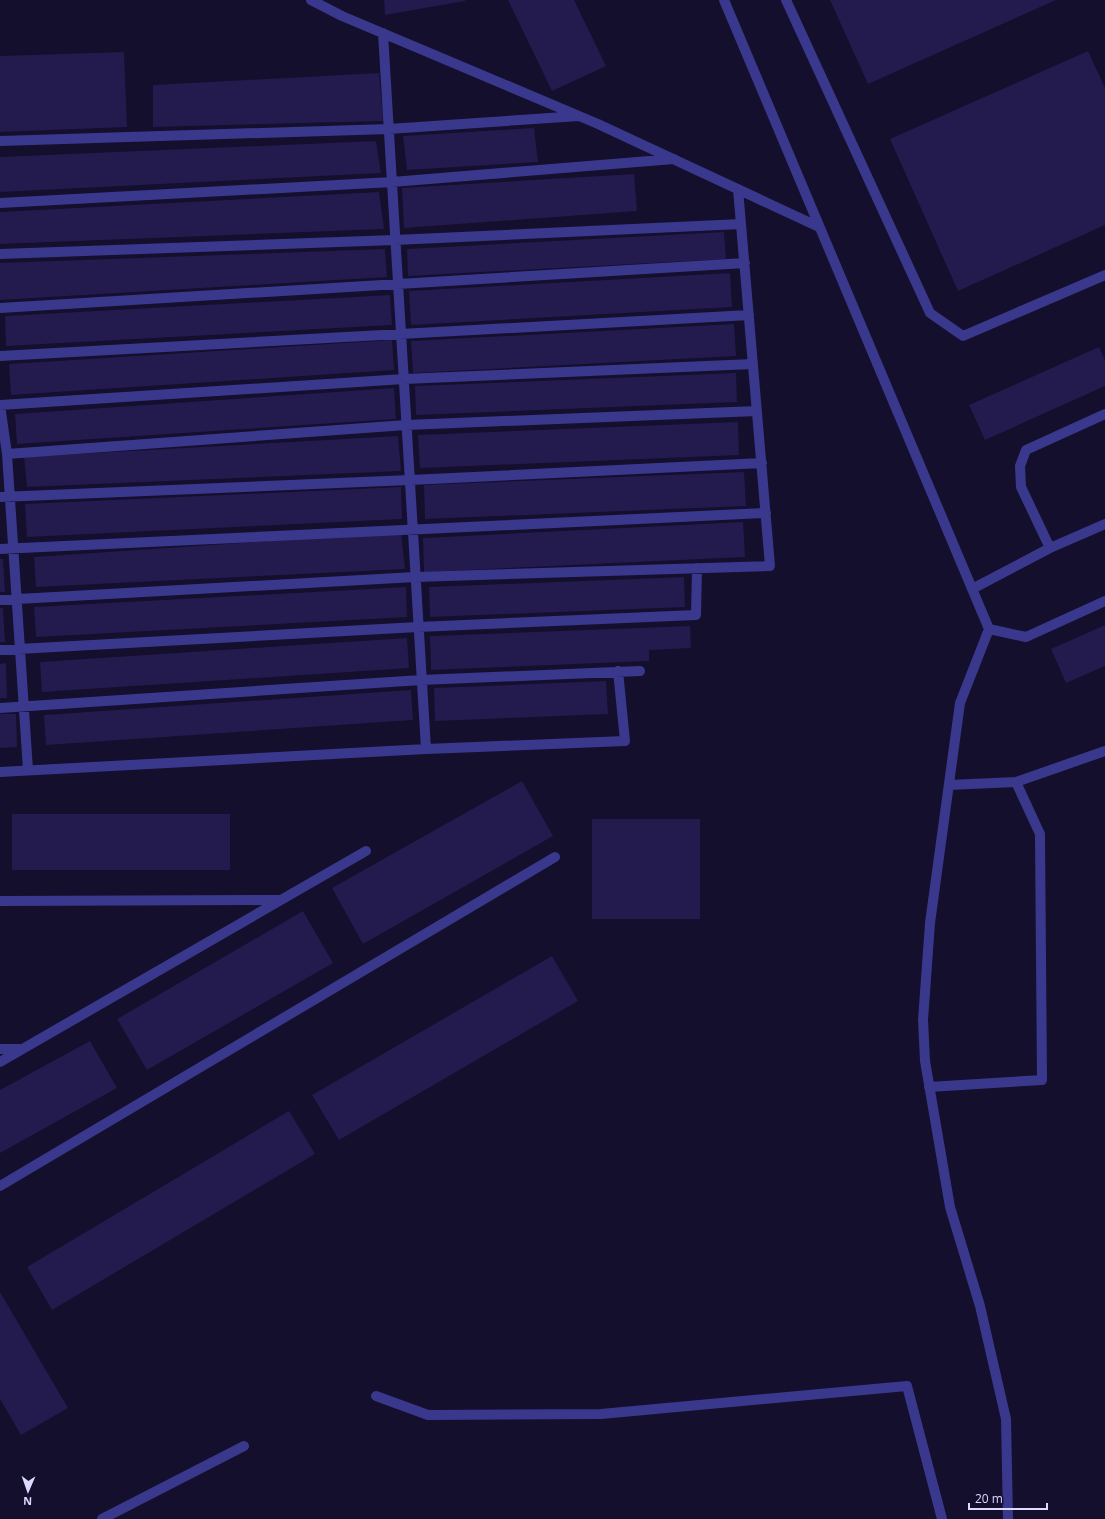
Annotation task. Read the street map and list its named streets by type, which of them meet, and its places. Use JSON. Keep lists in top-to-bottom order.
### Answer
{
  "scale_bar": "20 m",
  "north": "bottom"
}
